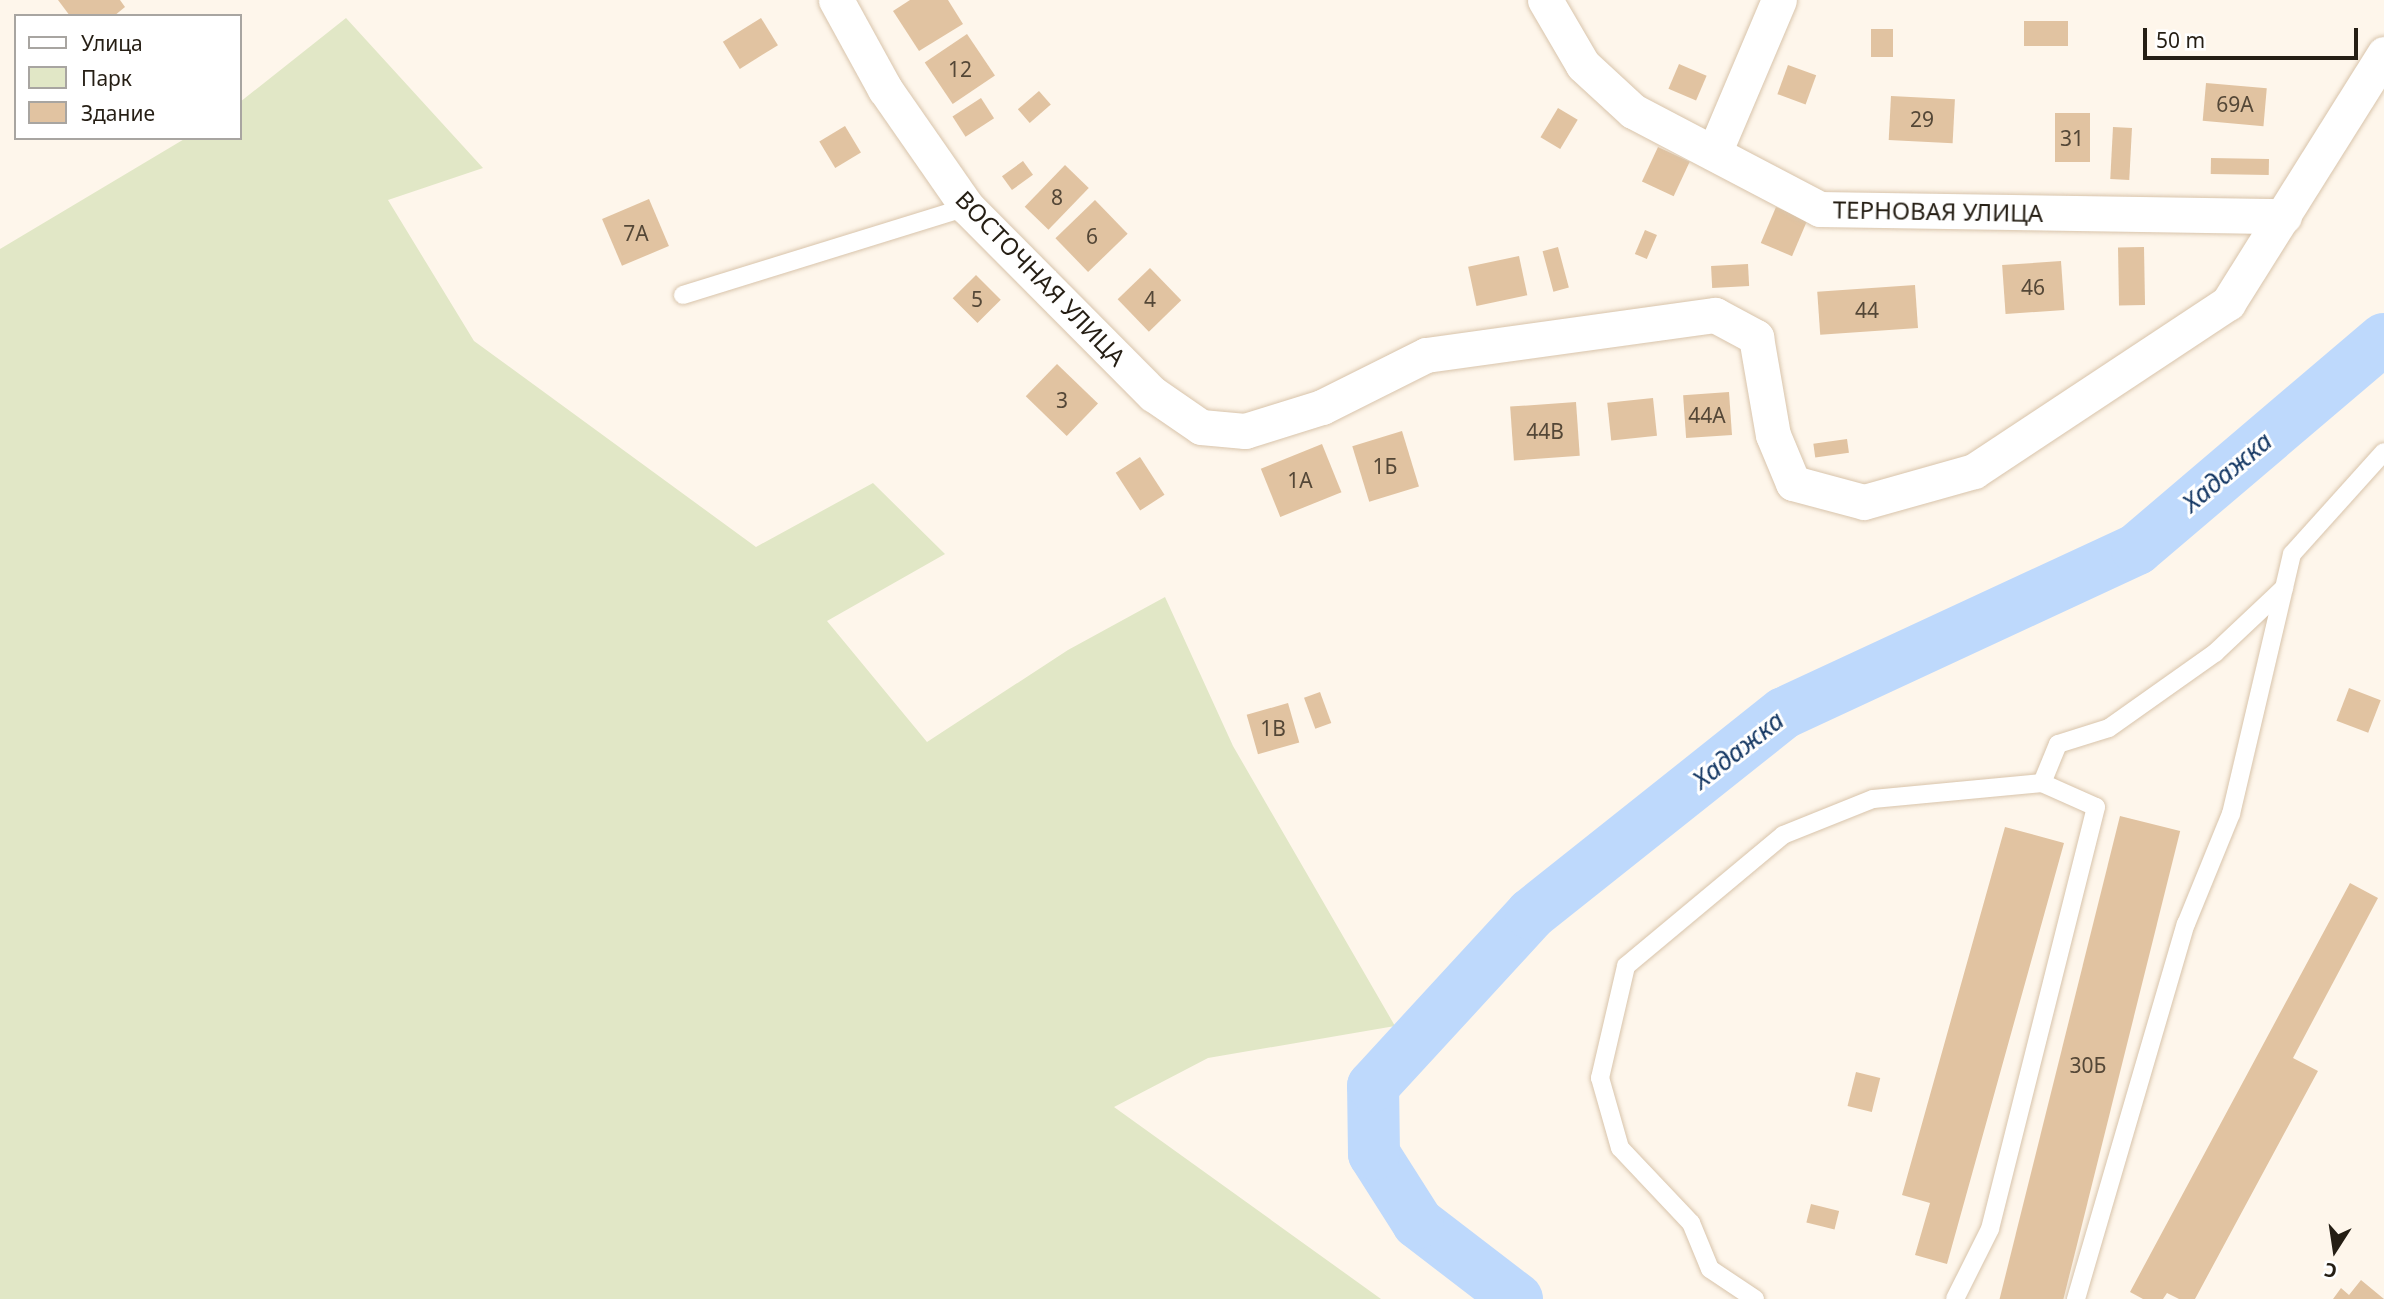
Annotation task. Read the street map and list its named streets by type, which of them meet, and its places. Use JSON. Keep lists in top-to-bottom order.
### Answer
{
  "streets": {
    "street": ["ТЕРНОВАЯ УЛИЦА", "ВОСТОЧНАЯ УЛИЦА"]
  },
  "crossings": [
    ["ТЕРНОВАЯ УЛИЦА", "ВОСТОЧНАЯ УЛИЦА"]
  ],
  "water": ["Хадажка"],
  "house_numbers": [
    "12",
    "69А",
    "29",
    "31",
    "8",
    "7А",
    "6",
    "46",
    "5",
    "4",
    "44",
    "3",
    "44А",
    "44В",
    "1Б",
    "1А",
    "1В",
    "30Б"
  ],
  "legend": ["Улица", "Парк", "Здание"],
  "scale_bar": "50 m",
  "north": "bottom"
}
